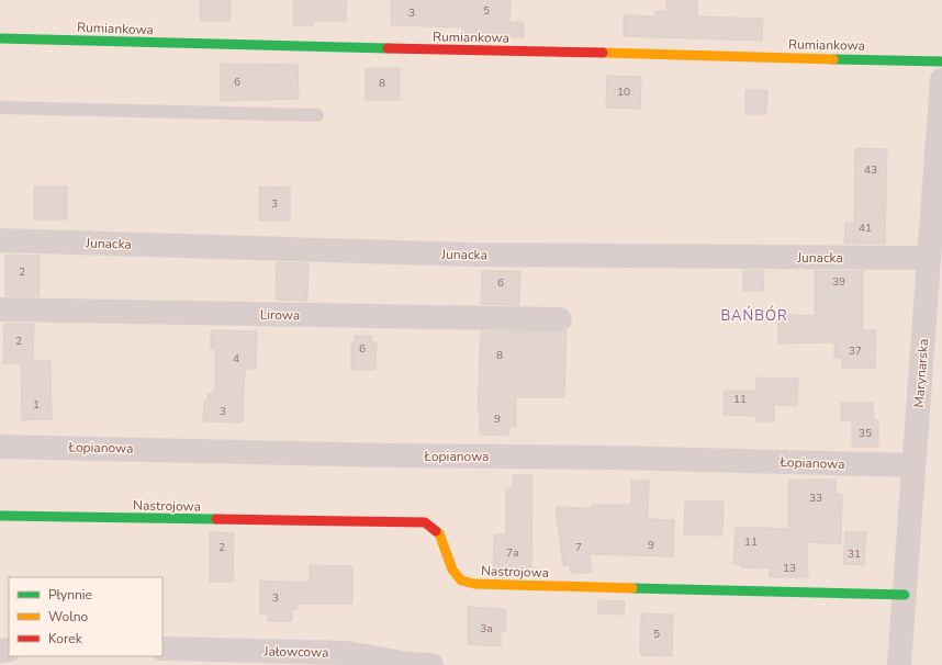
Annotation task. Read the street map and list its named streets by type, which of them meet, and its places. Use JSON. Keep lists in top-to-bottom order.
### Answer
{
  "streets": {
    "street": [
      "Rumiankowa",
      "Junacka",
      "Lirowa",
      "Marynarska",
      "Łopianowa",
      "Nastrojowa",
      "Jałowcowa"
    ]
  },
  "crossings": [
    ["Junacka", "Marynarska"],
    ["Marynarska", "Łopianowa"],
    ["Marynarska", "Nastrojowa"]
  ],
  "districts": ["BAŃBÓR"],
  "house_numbers": [
    "5",
    "3",
    "6",
    "8",
    "10",
    "43",
    "3",
    "41",
    "2",
    "39",
    "6",
    "2",
    "6",
    "37",
    "8",
    "4",
    "11",
    "1",
    "3",
    "9",
    "35",
    "33",
    "11",
    "9",
    "2",
    "7",
    "7a",
    "31",
    "13",
    "3",
    "3a",
    "5"
  ],
  "legend": ["Płynnie", "Wolno", "Korek"]
}
